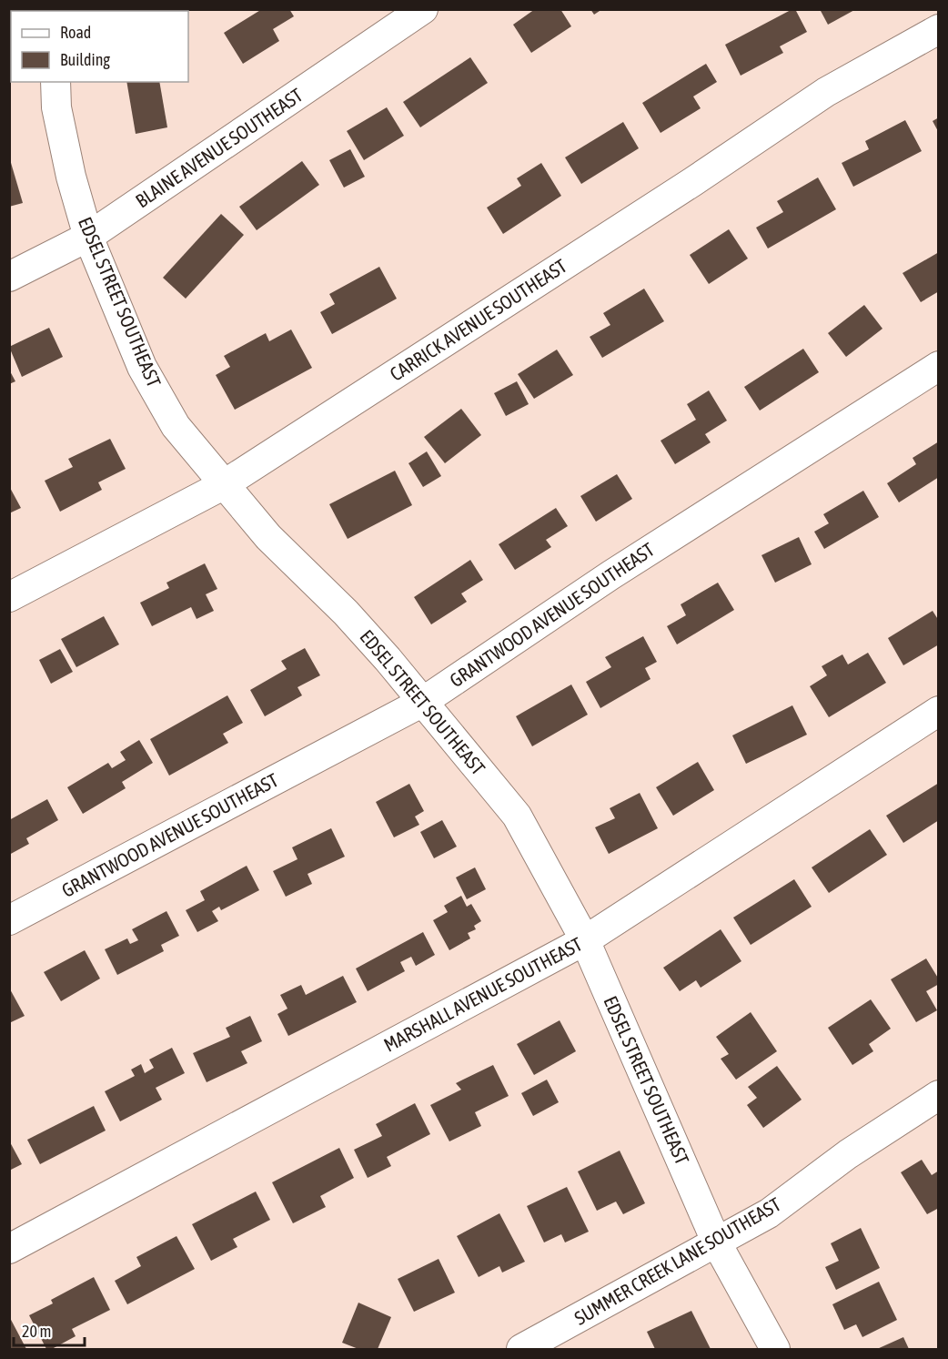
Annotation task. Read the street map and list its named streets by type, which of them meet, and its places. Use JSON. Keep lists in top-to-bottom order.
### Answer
{
  "streets": {
    "street": [
      "BLAINE AVENUE SOUTHEAST",
      "EDSEL STREET SOUTHEAST",
      "CARRICK AVENUE SOUTHEAST",
      "GRANTWOOD AVENUE SOUTHEAST",
      "MARSHALL AVENUE SOUTHEAST",
      "SUMMER CREEK LANE SOUTHEAST"
    ]
  },
  "crossings": [
    ["BLAINE AVENUE SOUTHEAST", "EDSEL STREET SOUTHEAST"],
    ["EDSEL STREET SOUTHEAST", "CARRICK AVENUE SOUTHEAST"],
    ["EDSEL STREET SOUTHEAST", "GRANTWOOD AVENUE SOUTHEAST"],
    ["EDSEL STREET SOUTHEAST", "MARSHALL AVENUE SOUTHEAST"],
    ["EDSEL STREET SOUTHEAST", "SUMMER CREEK LANE SOUTHEAST"]
  ],
  "legend": ["Road", "Building"],
  "scale_bar": "20 m"
}
